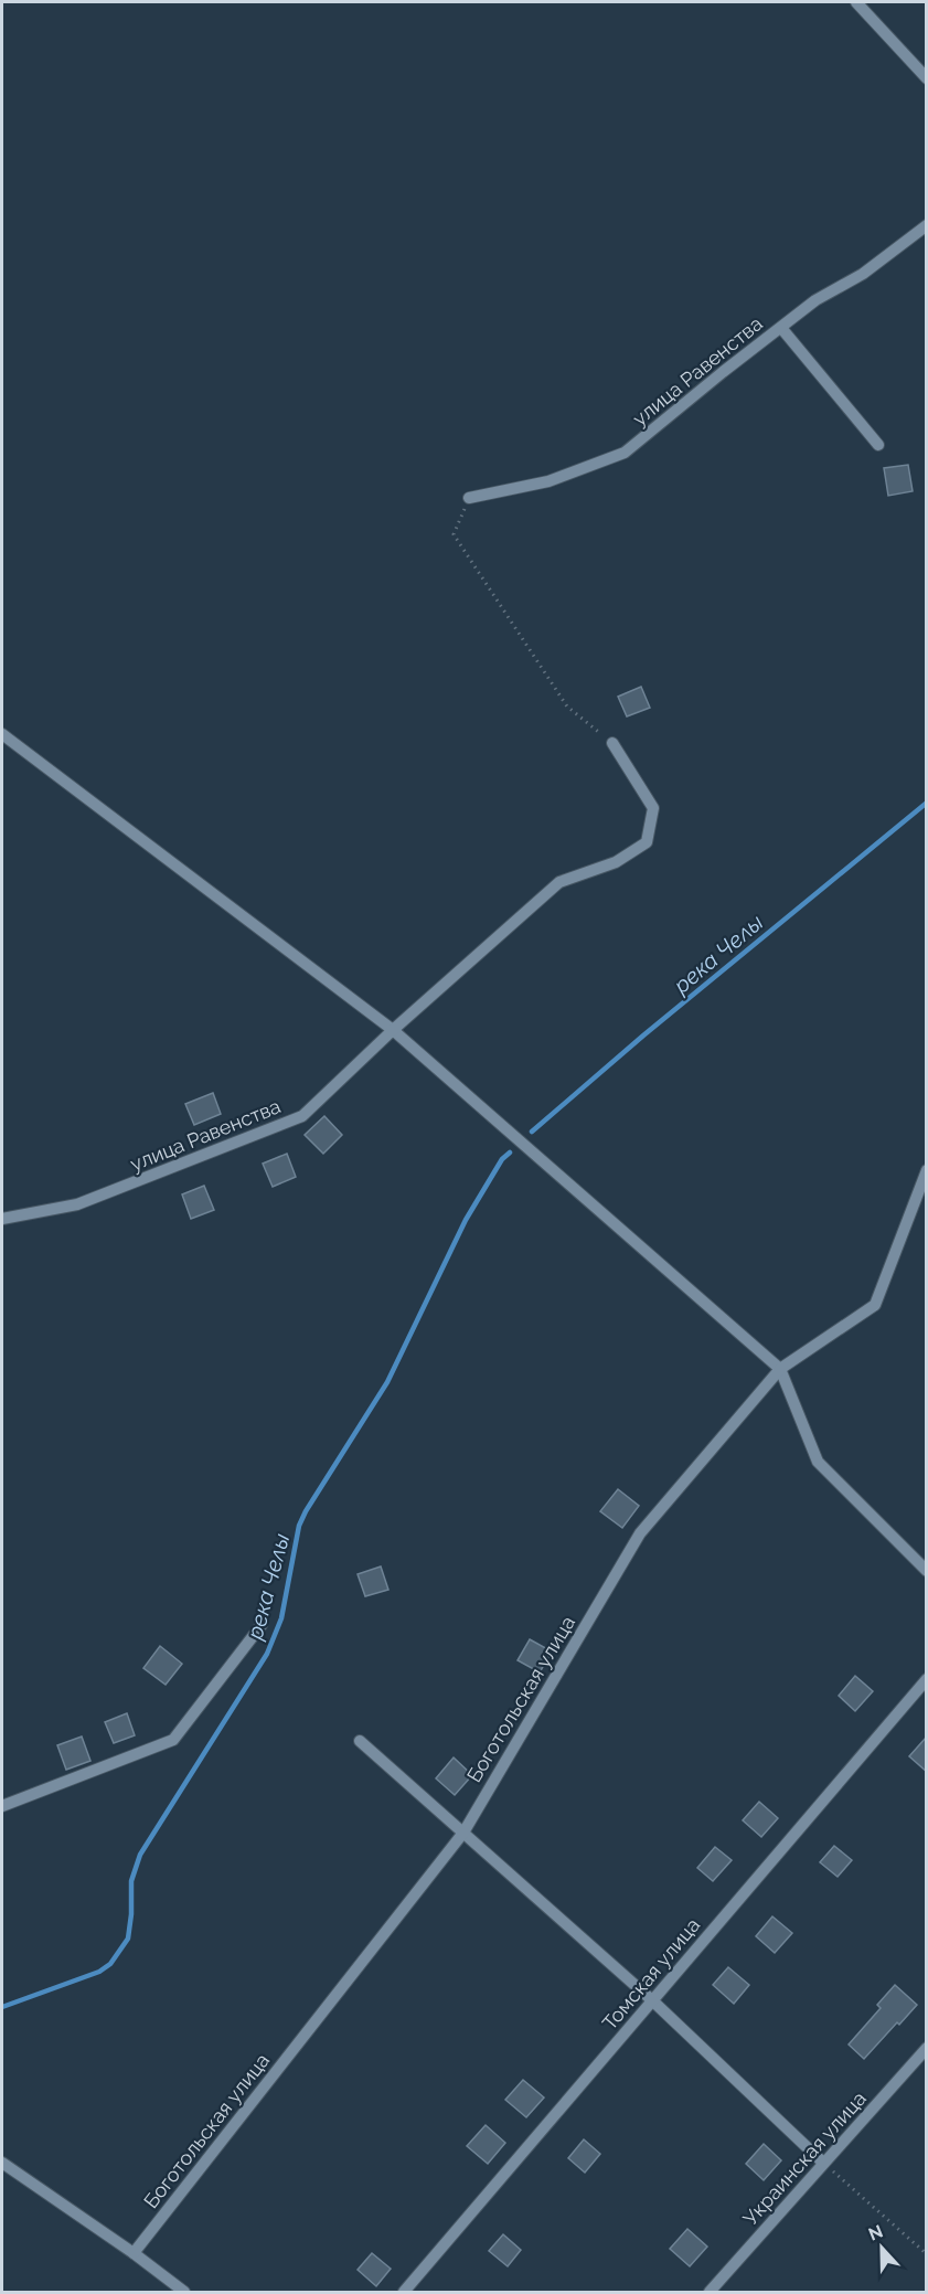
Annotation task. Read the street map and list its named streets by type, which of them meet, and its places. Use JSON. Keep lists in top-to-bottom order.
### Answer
{
  "streets": {
    "street": [
      "улица Равенства",
      "Боготольская улица",
      "Томская улица",
      "Украинская улица"
    ]
  },
  "water": ["река Челы"],
  "north": "top"
}
